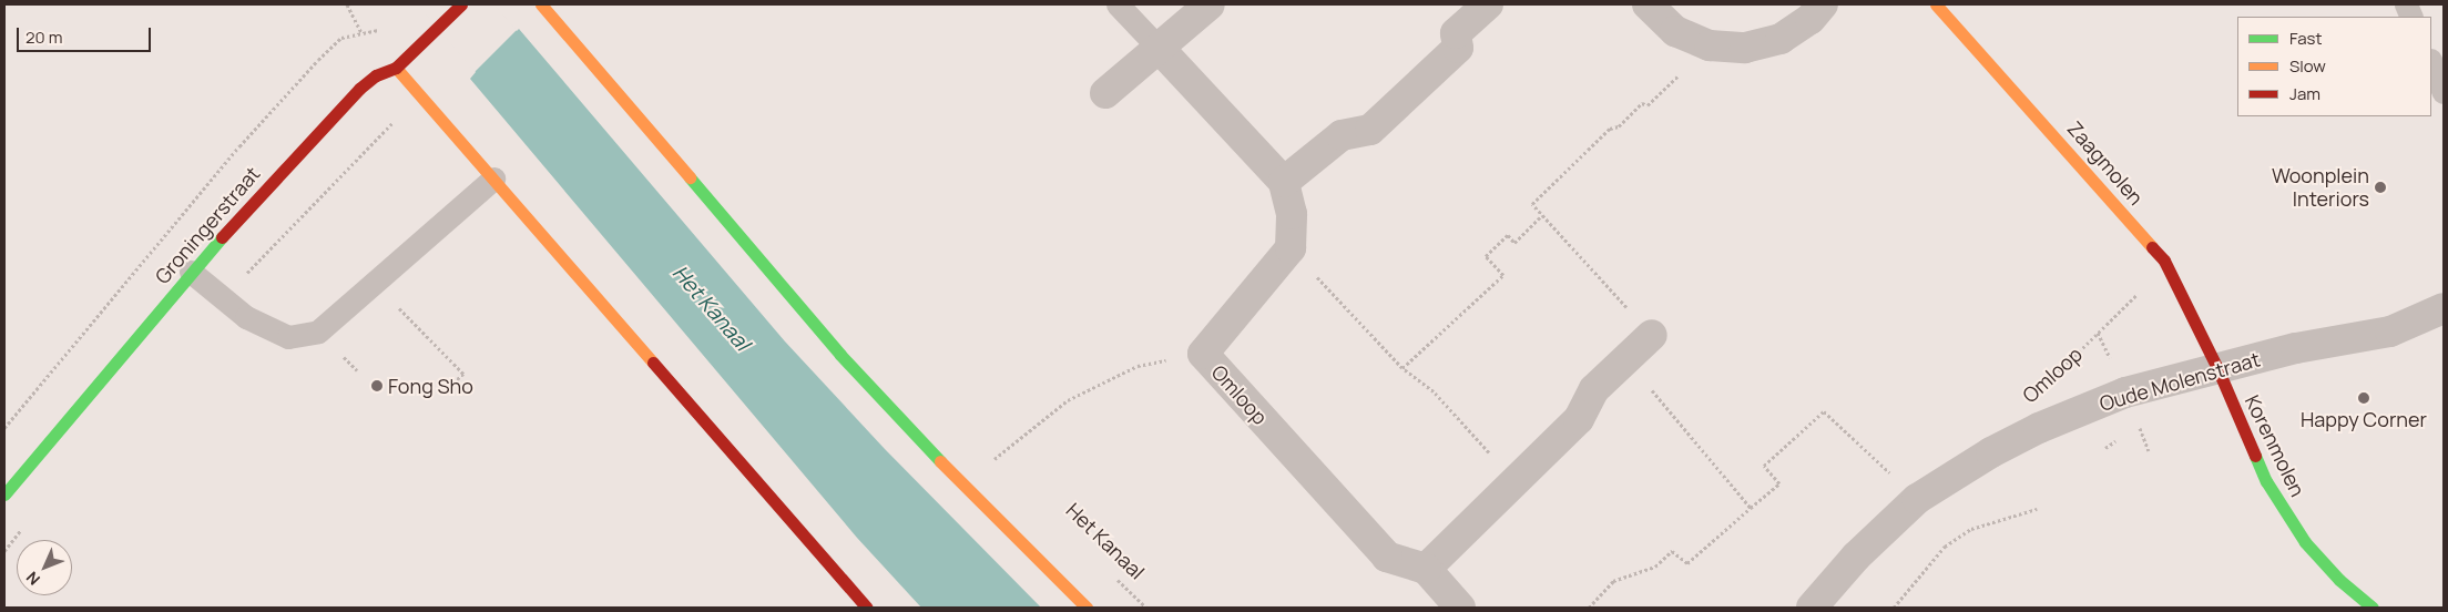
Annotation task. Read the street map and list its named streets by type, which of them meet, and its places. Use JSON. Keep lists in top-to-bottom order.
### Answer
{
  "streets": {
    "street": [
      "Zaagmolen",
      "Groningerstraat",
      "Omloop",
      "Oude Molenstraat",
      "Korenmolen"
    ],
    "path": ["Het Kanaal"]
  },
  "crossings": [
    ["Zaagmolen", "Omloop"],
    ["Zaagmolen", "Oude Molenstraat"],
    ["Zaagmolen", "Korenmolen"],
    ["Oude Molenstraat", "Korenmolen"]
  ],
  "water": ["Het Kanaal"],
  "places": ["Woonplein Interiors", "Fong Sho", "Happy Corner"],
  "legend": ["Fast", "Slow", "Jam"],
  "scale_bar": "20 m",
  "north": "bottom left"
}
